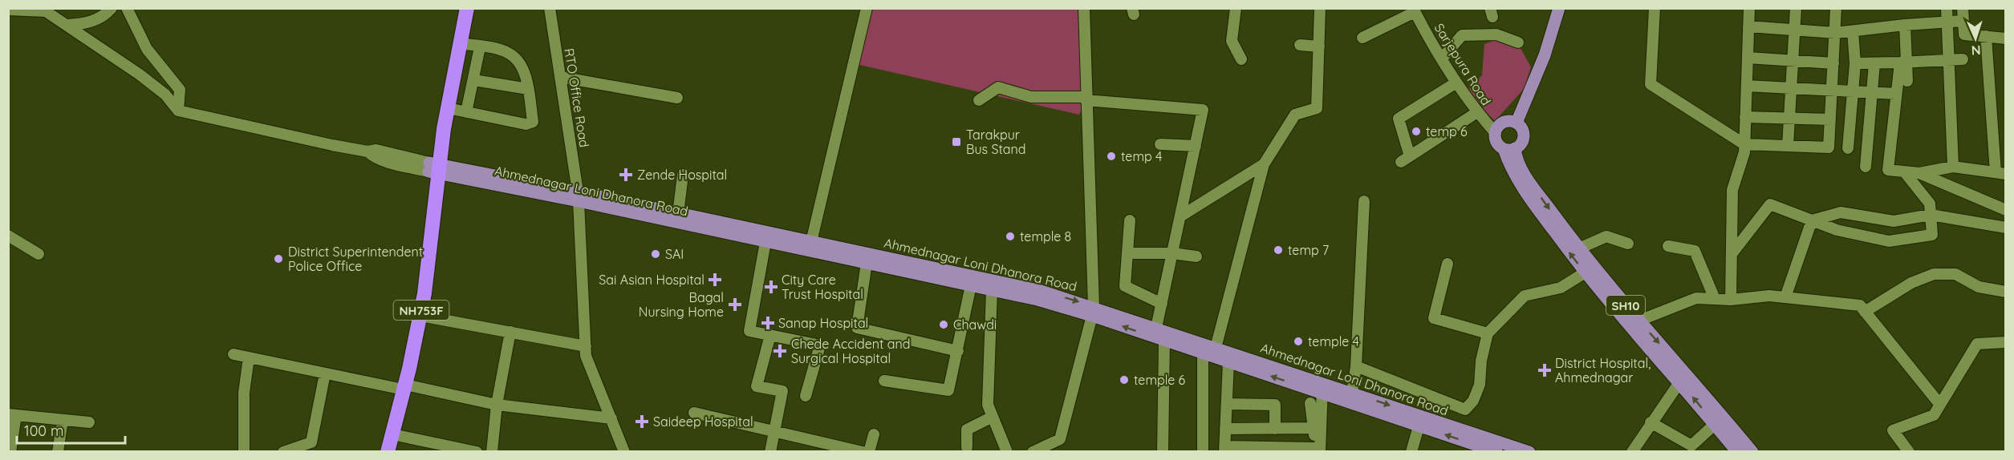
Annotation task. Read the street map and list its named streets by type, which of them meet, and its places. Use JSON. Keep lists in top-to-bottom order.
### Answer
{
  "streets": {
    "highway": ["NH753F"],
    "main road": ["Ahmednagar Loni Dhanora Road", "SH10"],
    "street": ["Sarjepura Road", "RTO Office Road"]
  },
  "crossings": [
    ["Sarjepura Road", "SH10"],
    ["RTO Office Road", "Ahmednagar Loni Dhanora Road"],
    ["Ahmednagar Loni Dhanora Road", "NH753F"]
  ],
  "places": {
    "other": [
      "temp 6",
      "temp 4",
      "temple 8",
      "temp 7",
      "SAI",
      "District Superintendent Police Office",
      "Chawdi",
      "temple 4",
      "temple 6"
    ],
    "transit": ["Tarakpur Bus Stand"],
    "health": [
      "Zende Hospital",
      "Sai Asian Hospital",
      "City Care Trust Hospital",
      "Bagal Nursing Home",
      "Sanap Hospital",
      "Chede Accident and Surgical Hospital",
      "District Hospital, Ahmednagar",
      "Saideep Hospital"
    ]
  },
  "scale_bar": "100 m",
  "north": "bottom"
}
